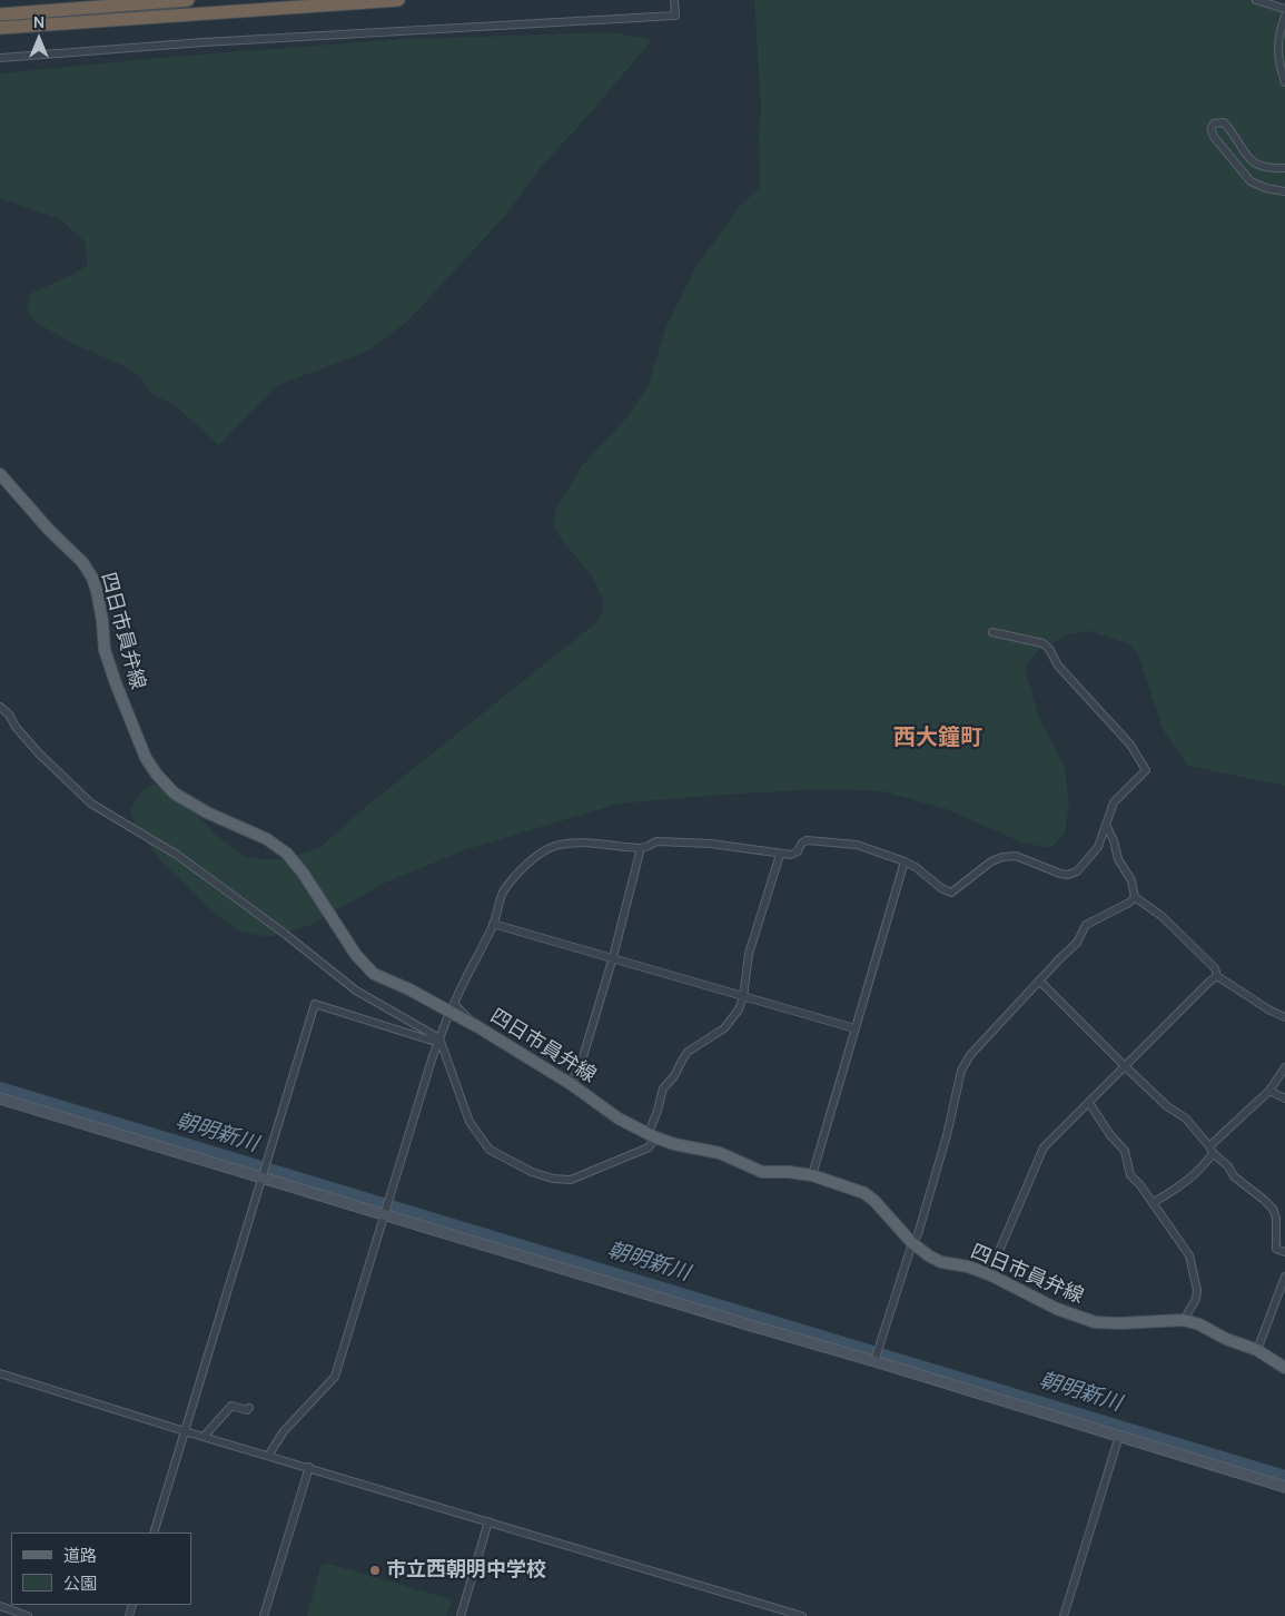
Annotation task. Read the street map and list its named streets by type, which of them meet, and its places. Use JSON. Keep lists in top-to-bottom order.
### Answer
{
  "streets": {
    "main road": ["四日市員弁線"]
  },
  "districts": ["西大鐘町"],
  "water": ["朝明新川"],
  "places": ["市立西朝明中学校"],
  "legend": ["道路", "公園"],
  "north": "top"
}
